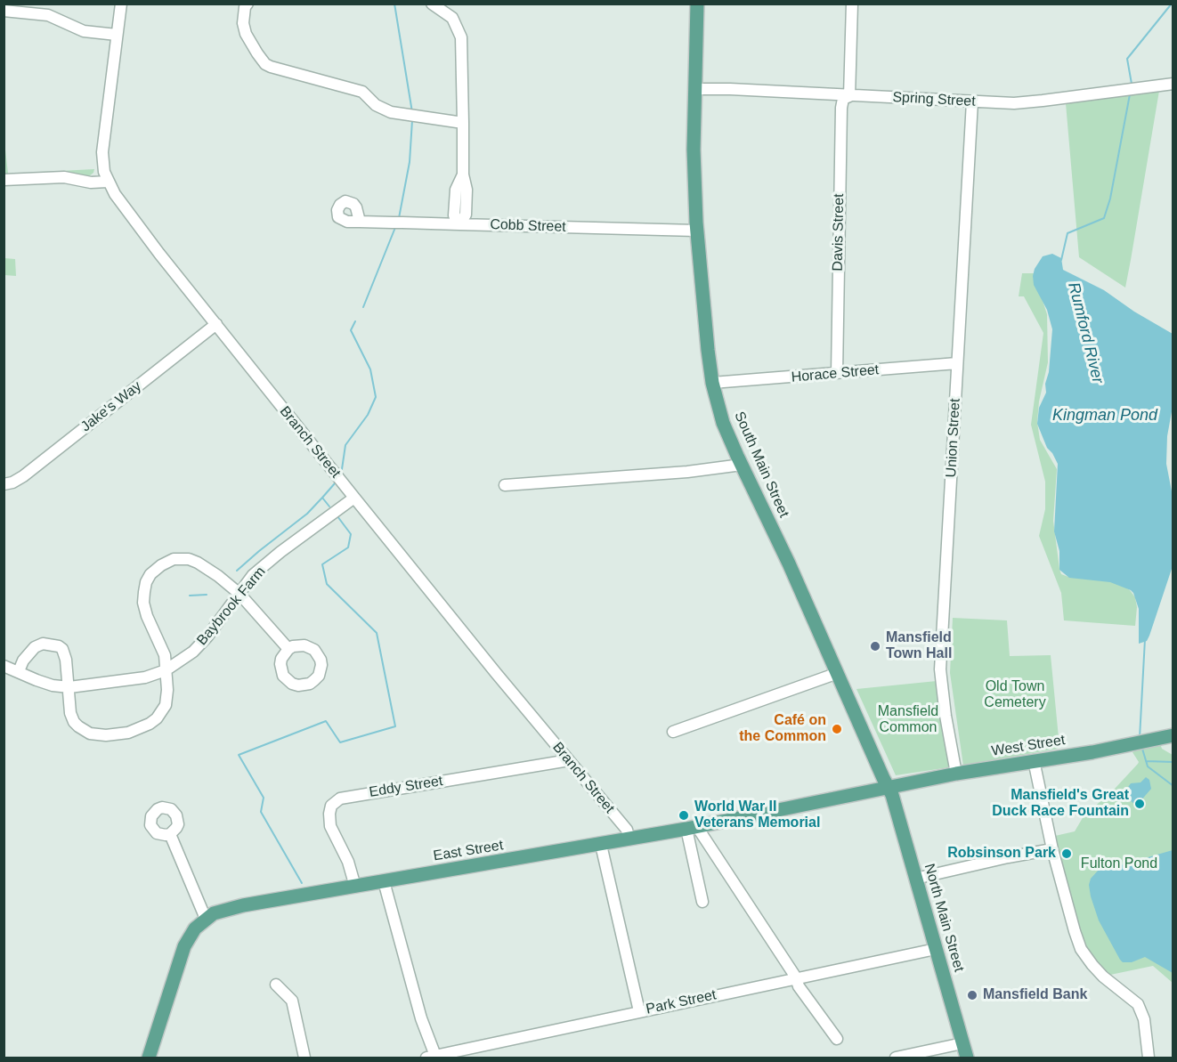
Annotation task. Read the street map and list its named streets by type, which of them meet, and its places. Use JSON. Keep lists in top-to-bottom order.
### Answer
{
  "streets": {
    "main road": [
      "South Main Street",
      "West Street",
      "East Street",
      "North Main Street"
    ],
    "street": [
      "Spring Street",
      "Cobb Street",
      "Davis Street",
      "Horace Street",
      "Jake's Way",
      "Union Street",
      "Branch Street",
      "Baybrook Farm",
      "Eddy Street",
      "Park Street"
    ]
  },
  "crossings": [
    ["Spring Street", "Davis Street"],
    ["Spring Street", "Union Street"],
    ["Spring Street", "South Main Street"],
    ["Cobb Street", "South Main Street"],
    ["Davis Street", "Horace Street"],
    ["Horace Street", "Union Street"],
    ["Horace Street", "South Main Street"],
    ["Jake's Way", "Branch Street"],
    ["Union Street", "West Street"],
    ["Branch Street", "Baybrook Farm"],
    ["Branch Street", "Eddy Street"],
    ["Branch Street", "East Street"],
    ["South Main Street", "West Street"],
    ["South Main Street", "East Street"],
    ["South Main Street", "North Main Street"],
    ["West Street", "East Street"],
    ["West Street", "North Main Street"],
    ["Eddy Street", "East Street"],
    ["East Street", "North Main Street"],
    ["North Main Street", "Park Street"]
  ],
  "water": ["Rumford River", "Kingman Pond"],
  "parks": ["Old Town Cemetery", "Mansfield Common", "Fulton Pond"],
  "places": [
    "Mansfield Town Hall",
    "Café on the Common",
    "Mansfield's Great Duck Race Fountain",
    "World War II Veterans Memorial",
    "Robsinson Park",
    "Mansfield Bank"
  ]
}
